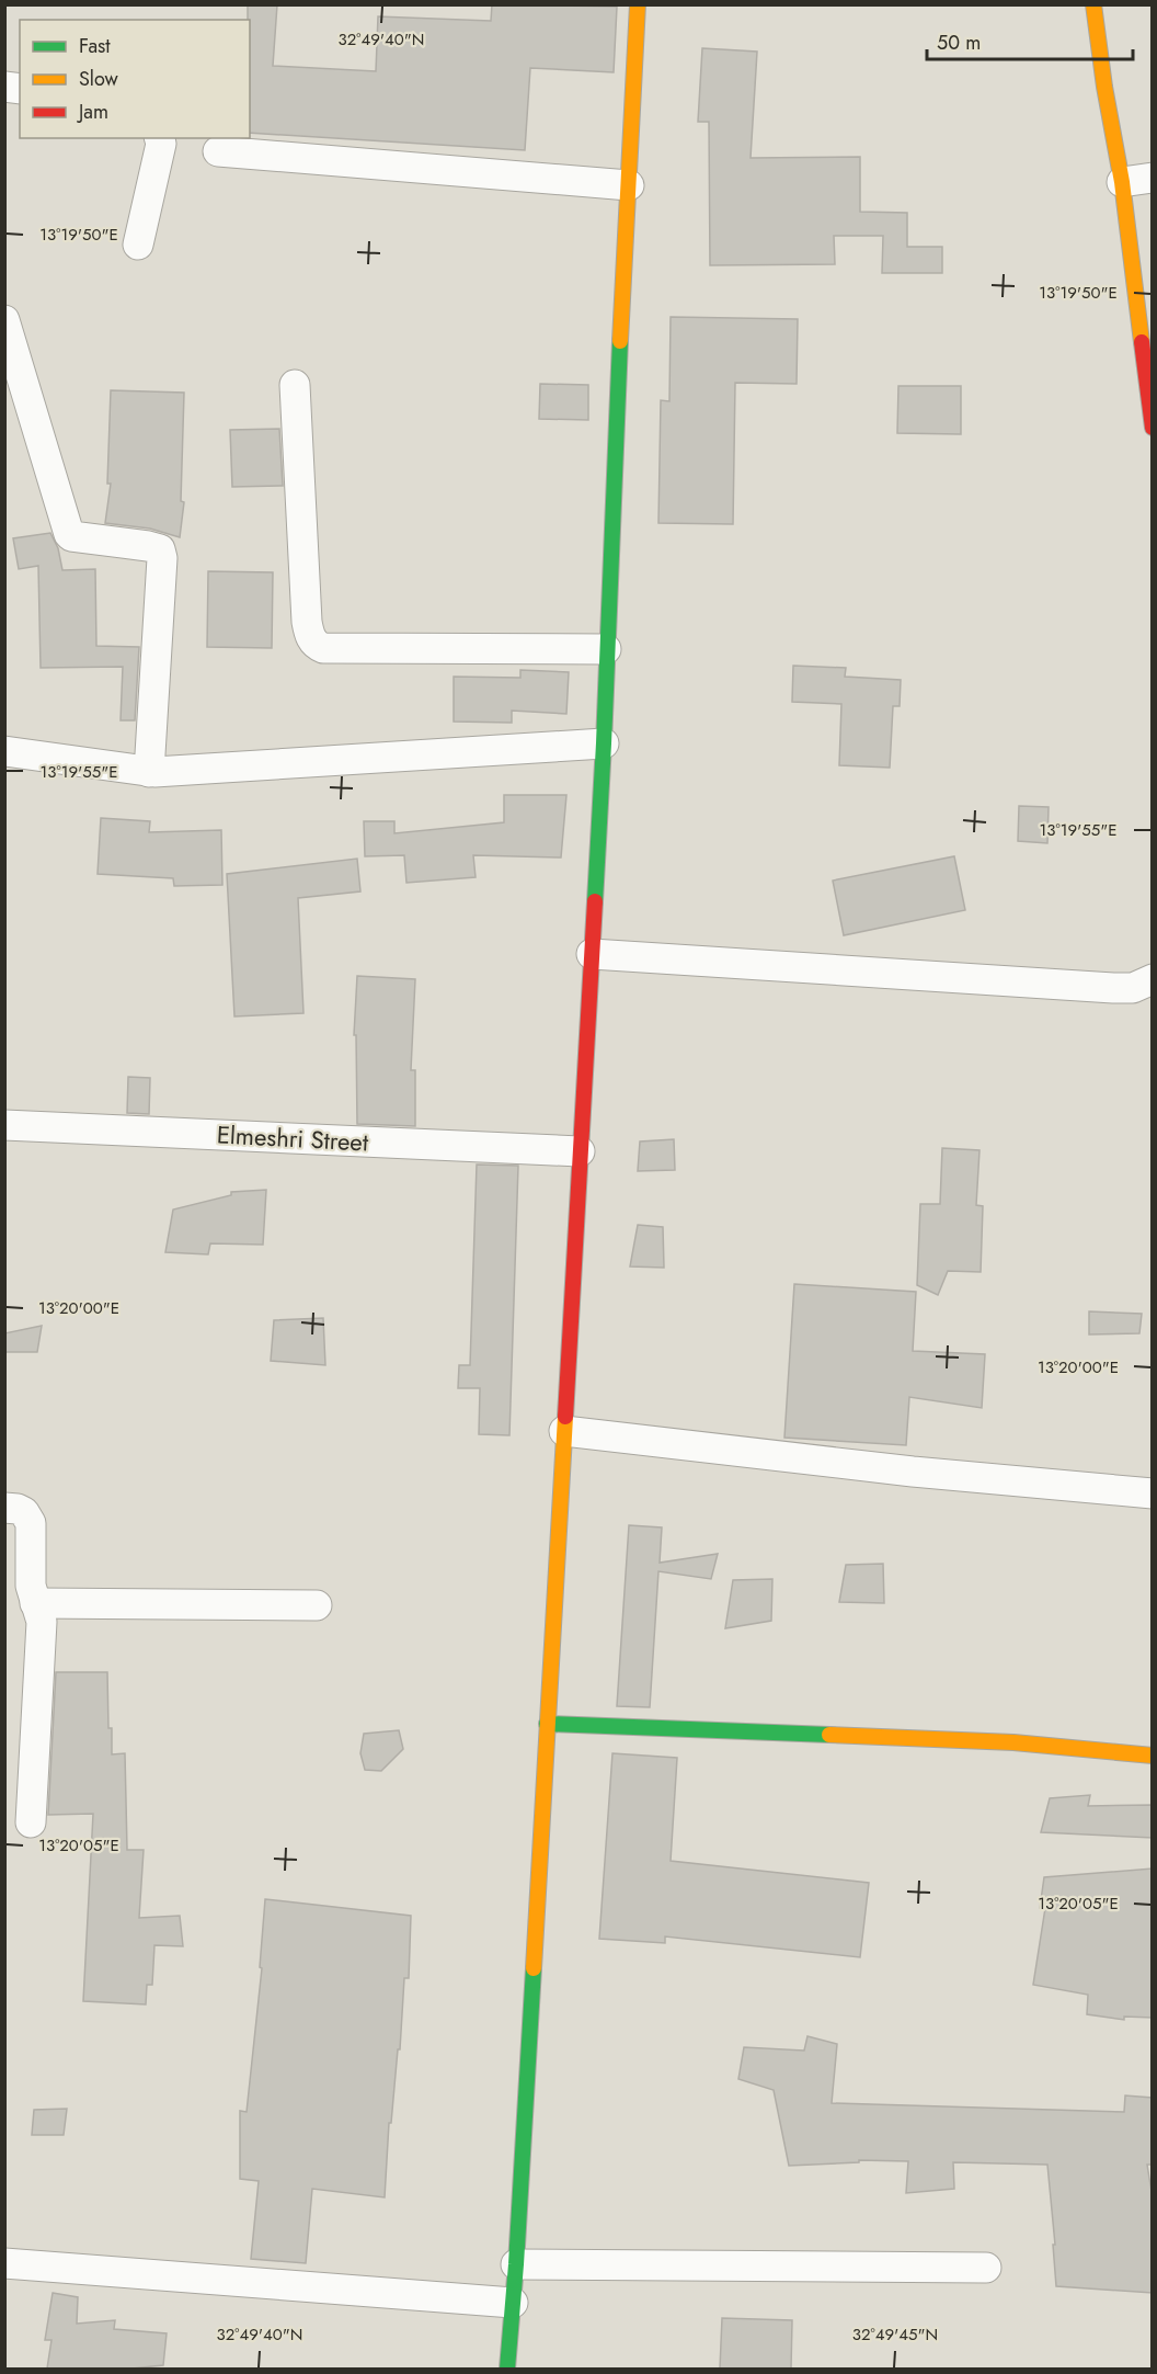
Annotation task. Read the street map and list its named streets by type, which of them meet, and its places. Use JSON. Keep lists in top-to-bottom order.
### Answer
{
  "streets": {
    "street": ["Elmeshri Street"]
  },
  "legend": ["Fast", "Slow", "Jam"],
  "scale_bar": "50 m",
  "coordinates": [
    "32°49'40\"N",
    "13°19'50\"E",
    "13°19'55\"E",
    "13°20'00\"E",
    "13°20'05\"E",
    "32°49'45\"N"
  ]
}
